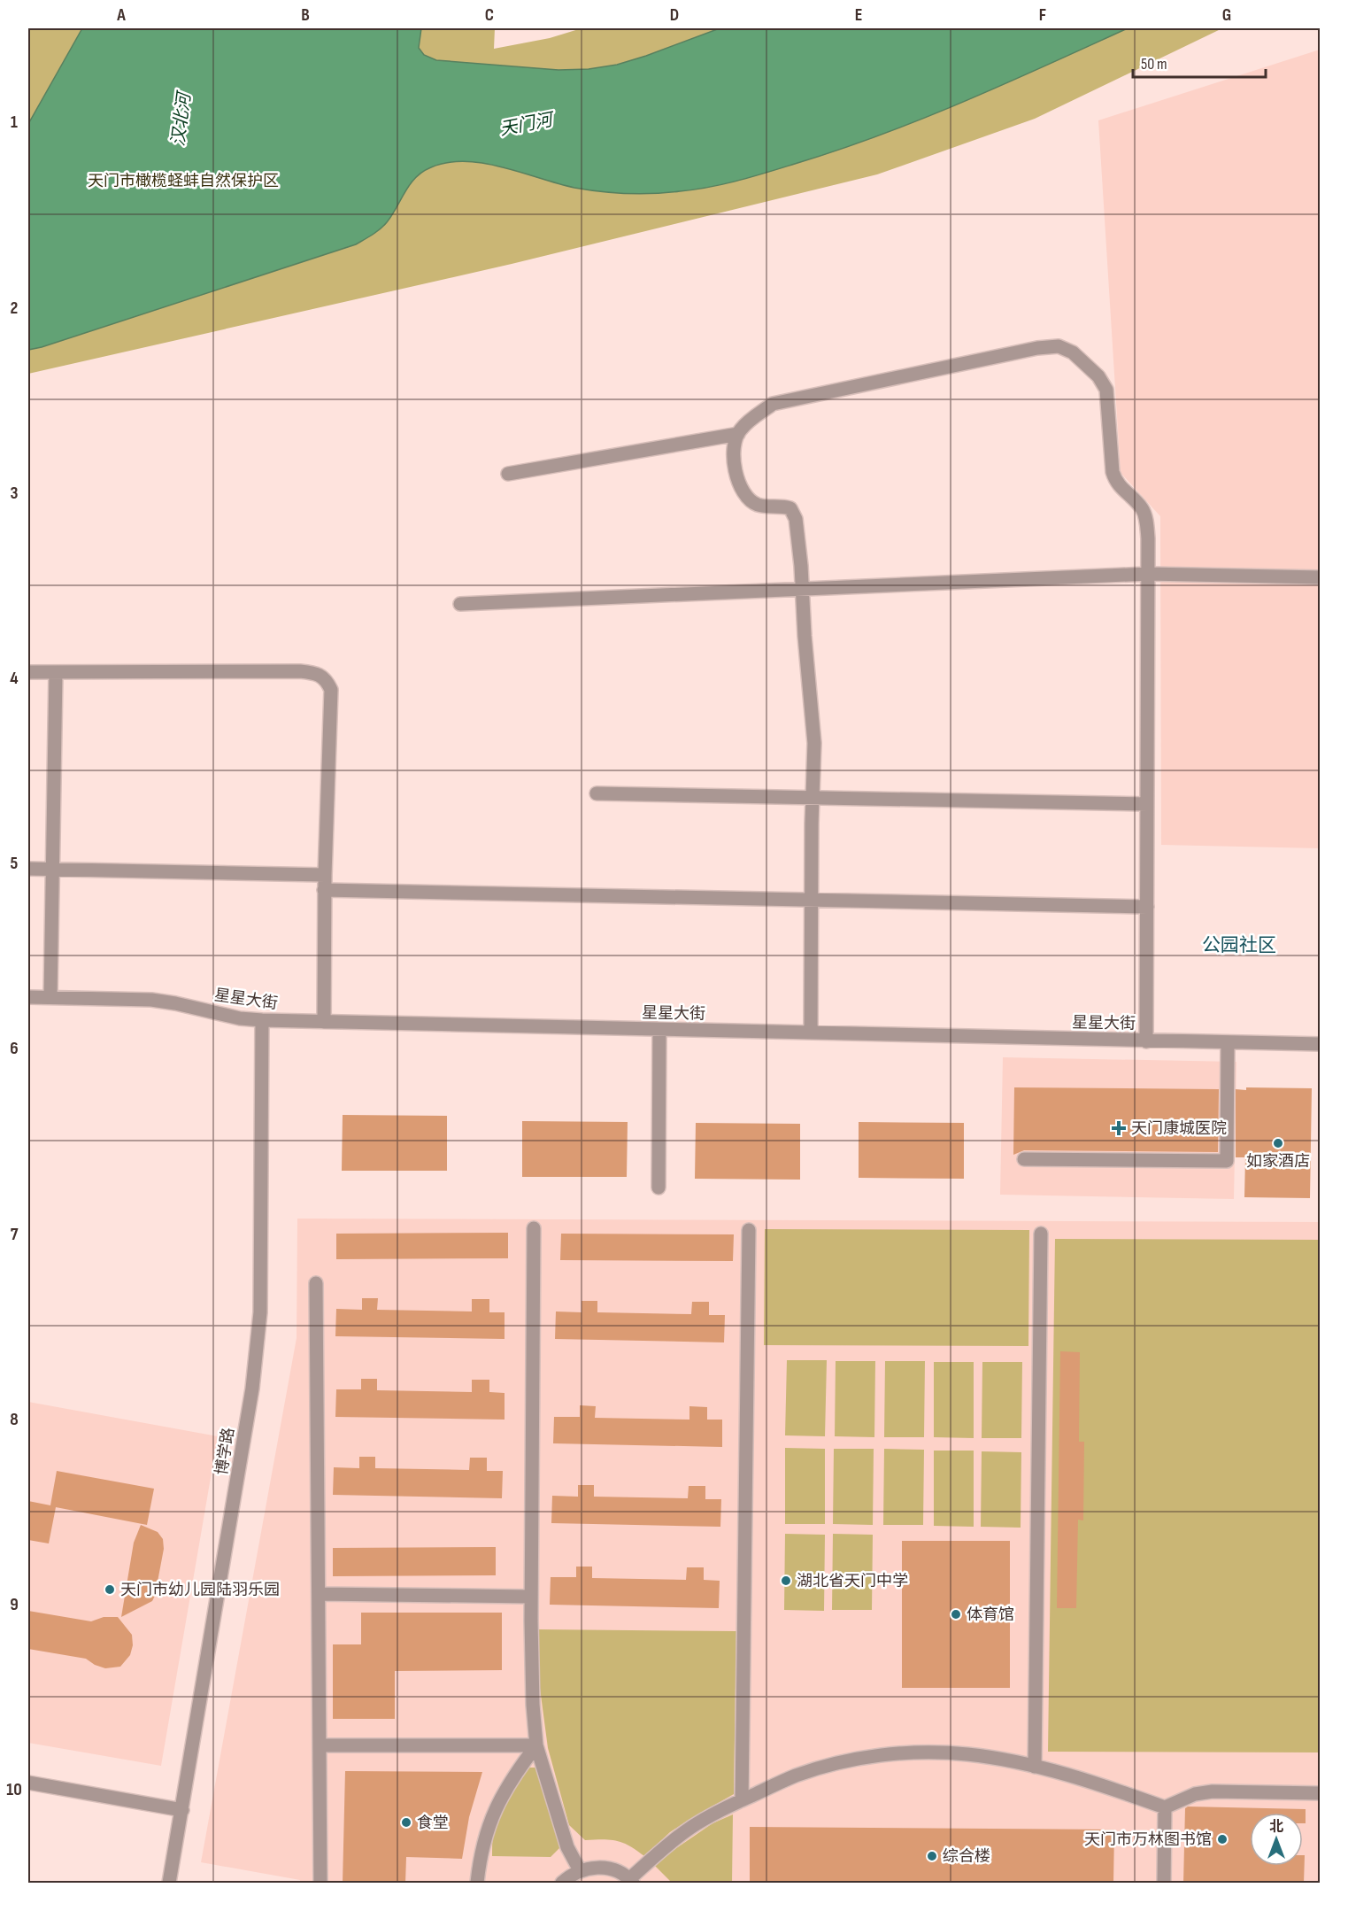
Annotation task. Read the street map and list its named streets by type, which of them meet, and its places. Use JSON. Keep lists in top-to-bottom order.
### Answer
{
  "streets": {
    "street": ["星星大街", "博学路"]
  },
  "crossings": [
    ["星星大街", "博学路"]
  ],
  "districts": ["公园社区"],
  "water": ["汉北河", "天门河"],
  "parks": ["天门市橄榄蛏蚌自然保护区"],
  "places": {
    "health": ["天门康城医院"],
    "other": [
      "如家酒店",
      "湖北省天门中学",
      "天门市幼儿园陆羽乐园",
      "体育馆",
      "食堂",
      "天门市万林图书馆",
      "综合楼"
    ]
  },
  "scale_bar": "50 m",
  "north": "top",
  "grid": {
    "columns": [
      "A",
      "B",
      "C",
      "D",
      "E",
      "F",
      "G"
    ],
    "rows": [
      "1",
      "2",
      "3",
      "4",
      "5",
      "6",
      "7",
      "8",
      "9",
      "10"
    ]
  }
}
